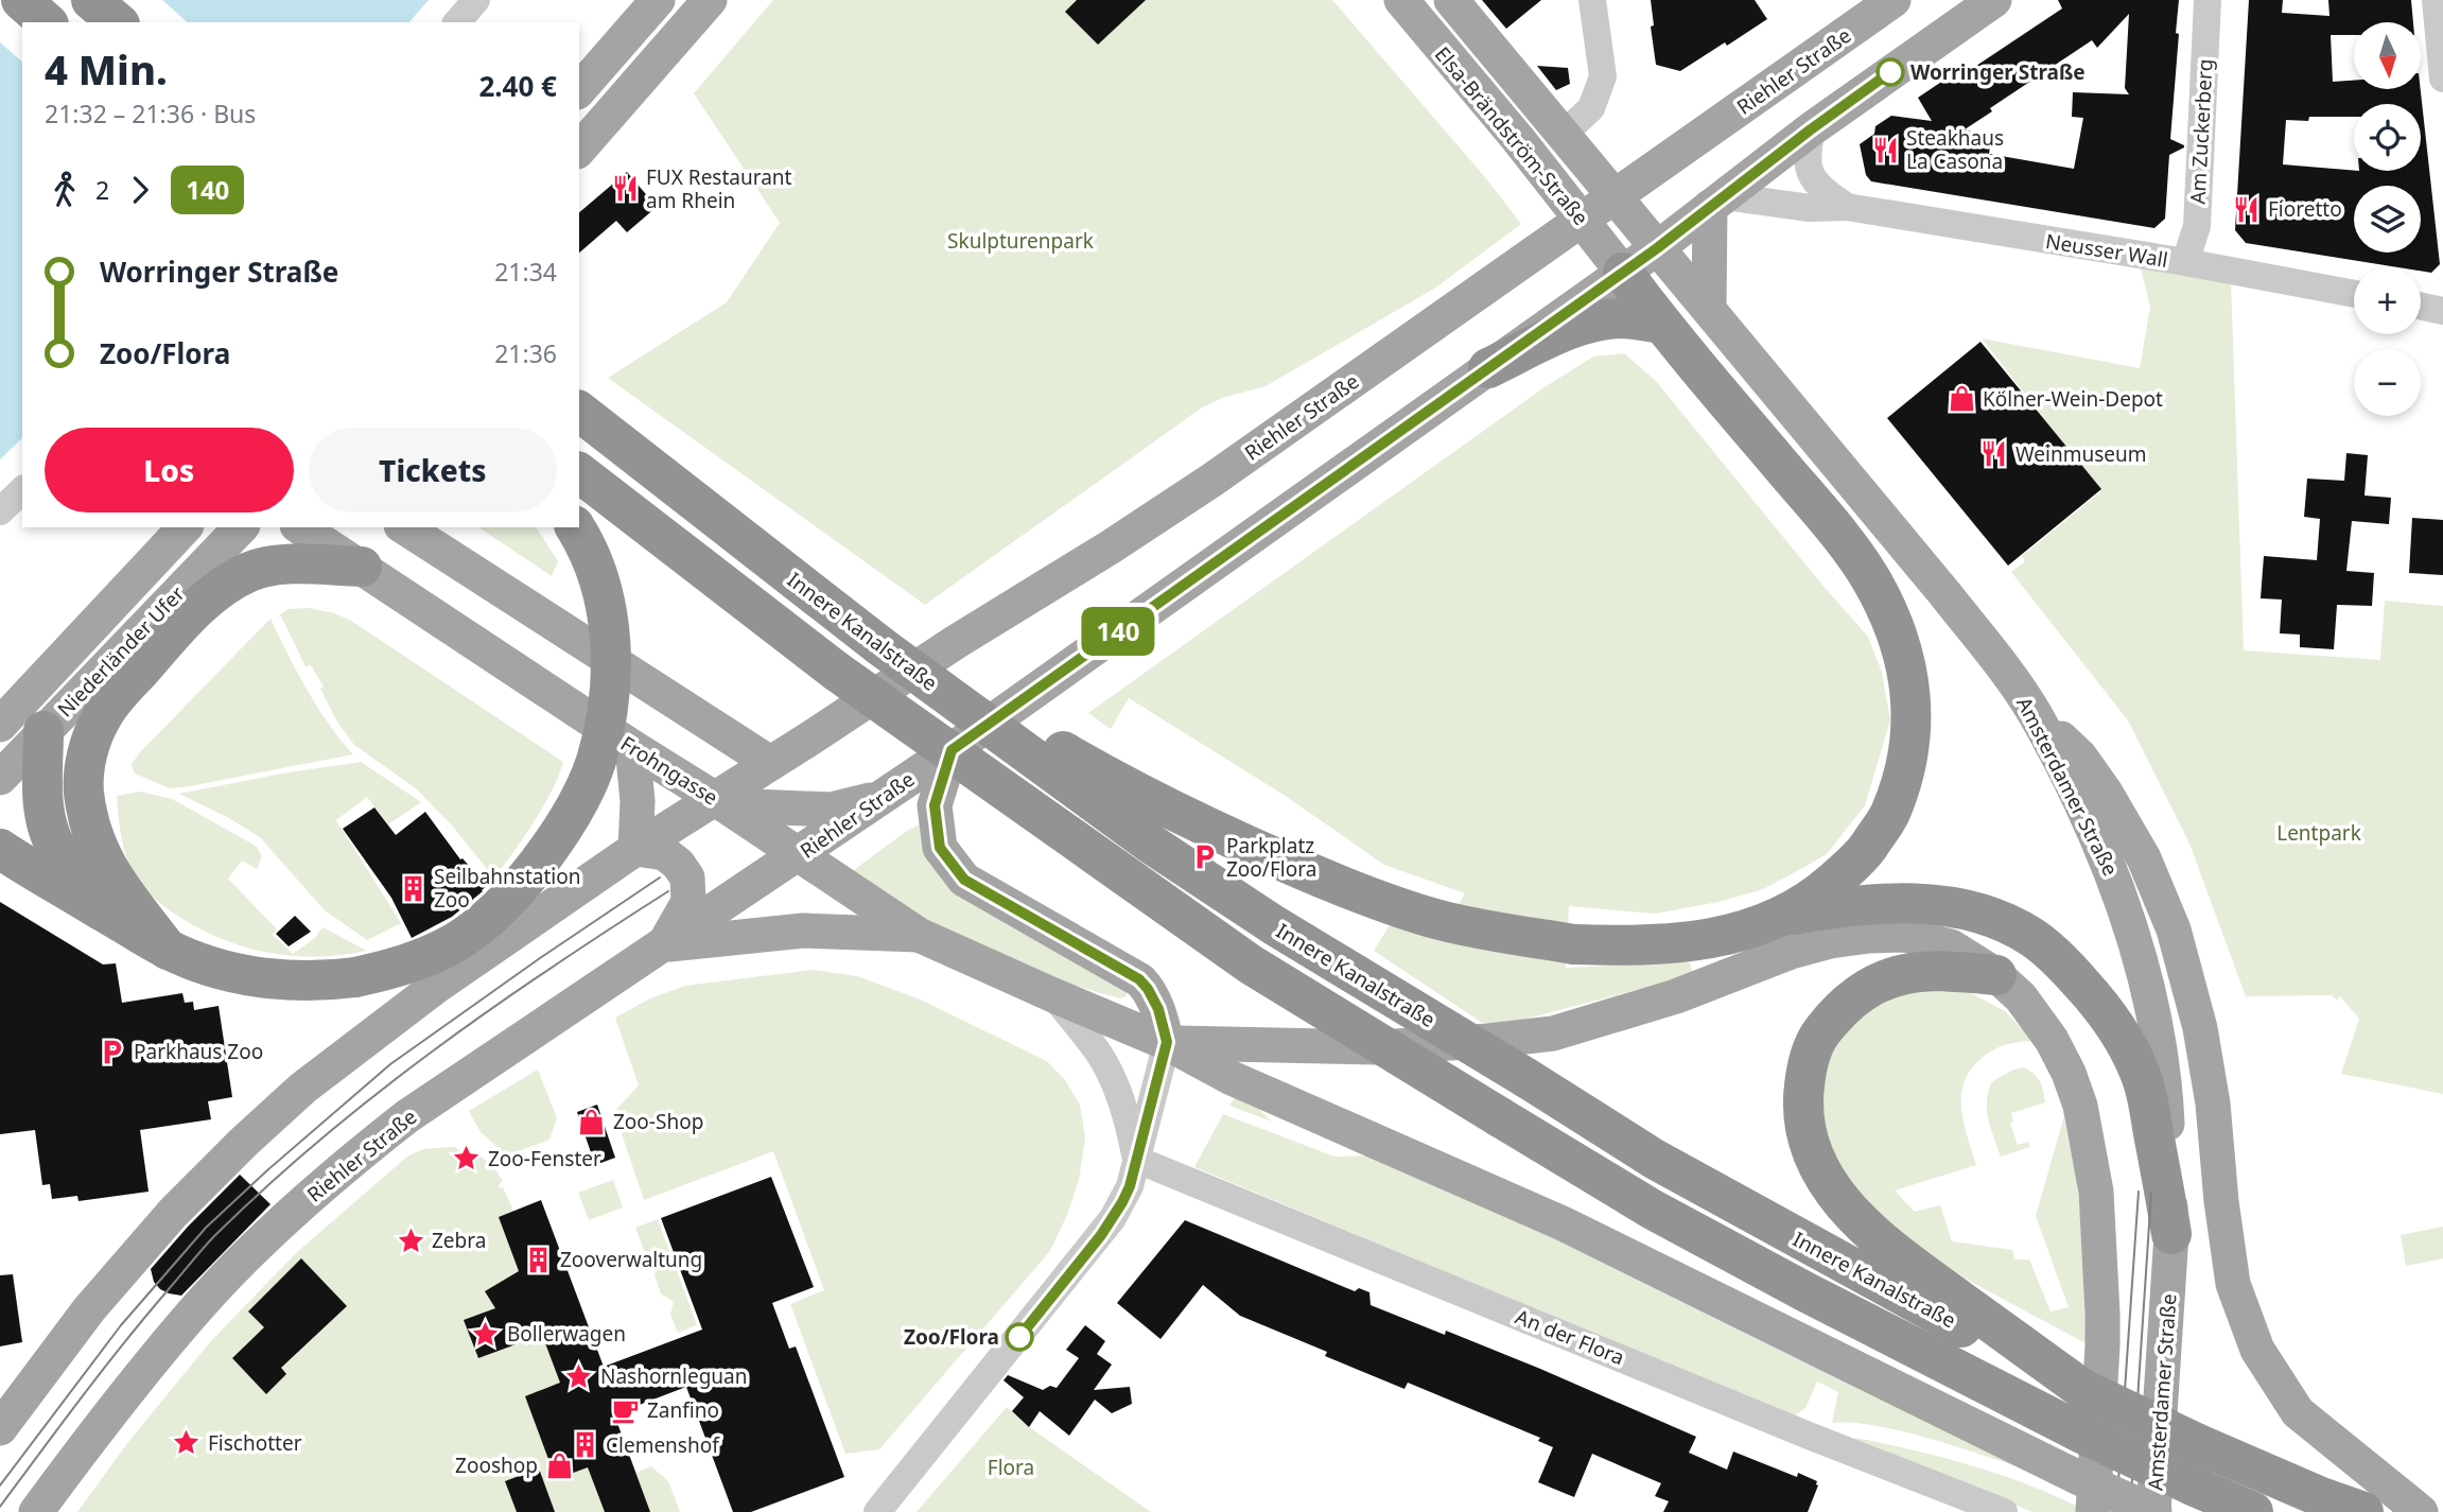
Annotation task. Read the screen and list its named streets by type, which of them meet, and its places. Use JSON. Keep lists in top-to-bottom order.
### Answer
{
  "streets": {
    "highway": ["Innere Kanalstraße"],
    "main road": [
      "Riehler Straße",
      "Elsa-Brändström-Straße",
      "Niederländer Ufer",
      "Frohngasse",
      "Amsterdamer Straße"
    ],
    "street": ["Am Zuckerberg", "Neusser Wall", "An der Flora"]
  },
  "crossings": [
    ["Riehler Straße", "Elsa-Brändström-Straße"],
    ["Riehler Straße", "Neusser Wall"],
    ["Riehler Straße", "Frohngasse"],
    ["Riehler Straße", "Amsterdamer Straße"],
    ["Am Zuckerberg", "Neusser Wall"],
    ["Elsa-Brändström-Straße", "Amsterdamer Straße"]
  ],
  "parks": ["Skulpturenpark", "Lentpark", "Flora"],
  "places": {
    "other": ["Worringer Straße", "Zoo/Flora"],
    "restaurant": [
      "Steakhaus La Casona",
      "FUX Restaurant am Rhein",
      "Fioretto",
      "Weinmuseum"
    ],
    "shop": ["Kölner-Wein-Depot", "Zoo-Shop", "Zooshop"],
    "parking": ["Parkplatz Zoo/Flora", "Parkhaus Zoo"],
    "building": ["Seilbahnstation Zoo", "Zooverwaltung", "Clemenshof"],
    "place": [
      "Zoo-Fenster",
      "Zebra",
      "Bollerwagen",
      "Nashornleguan",
      "Fischotter"
    ],
    "cafe": ["Zanfino"]
  },
  "lines": ["bus line 140"],
  "north": "bottom",
  "page": {
    "on_map": "140",
    "map_buttons": ["+", "−"],
    "heading": ["4 Min.", "21:32 – 21:36 · Bus", "2.40 €"],
    "legs": ["2", "140"],
    "list": [
      {
        "name": "Worringer Straße",
        "value": "21:34"
      },
      {
        "name": "Zoo/Flora",
        "value": "21:36"
      }
    ],
    "buttons": ["Los", "Tickets"]
  }
}
